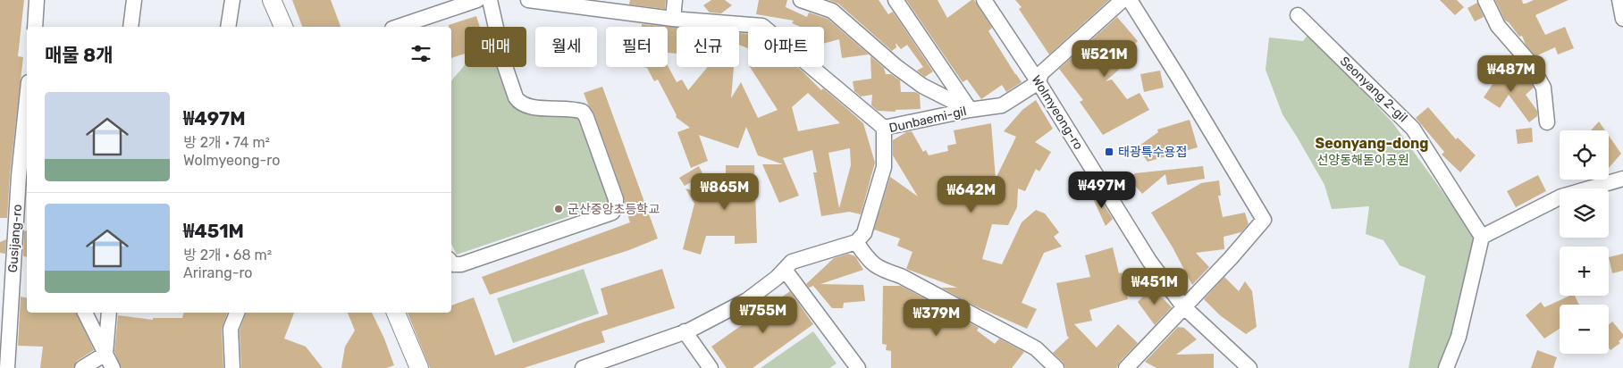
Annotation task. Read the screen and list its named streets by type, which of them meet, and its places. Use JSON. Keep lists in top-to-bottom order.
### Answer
{
  "streets": {
    "street": [
      "Seonyang 2-gil",
      "Wolmyeong-ro",
      "Dunbaemi-gil",
      "Gusijang-ro"
    ]
  },
  "crossings": [
    ["Wolmyeong-ro", "Dunbaemi-gil"]
  ],
  "districts": ["Seonyang-dong"],
  "parks": ["선양동해돋이공원"],
  "places": {
    "transit": ["태광특수용접"],
    "other": ["군산중앙초등학교"]
  },
  "page": {
    "chip": [
      "매매",
      "월세",
      "필터",
      "신규",
      "아파트"
    ],
    "heading": "매물 8개",
    "price": [
      "₩521M",
      "₩487M",
      "₩497M",
      "₩865M",
      "₩642M",
      "₩451M",
      "₩755M",
      "₩379M"
    ],
    "list": [
      {
        "name": "₩497M",
        "note": "방 2개 · 74 m² · Wolmyeong-ro"
      },
      {
        "name": "₩451M",
        "note": "방 2개 · 68 m² · Arirang-ro"
      }
    ],
    "map_buttons": ["+", "−"]
  }
}
